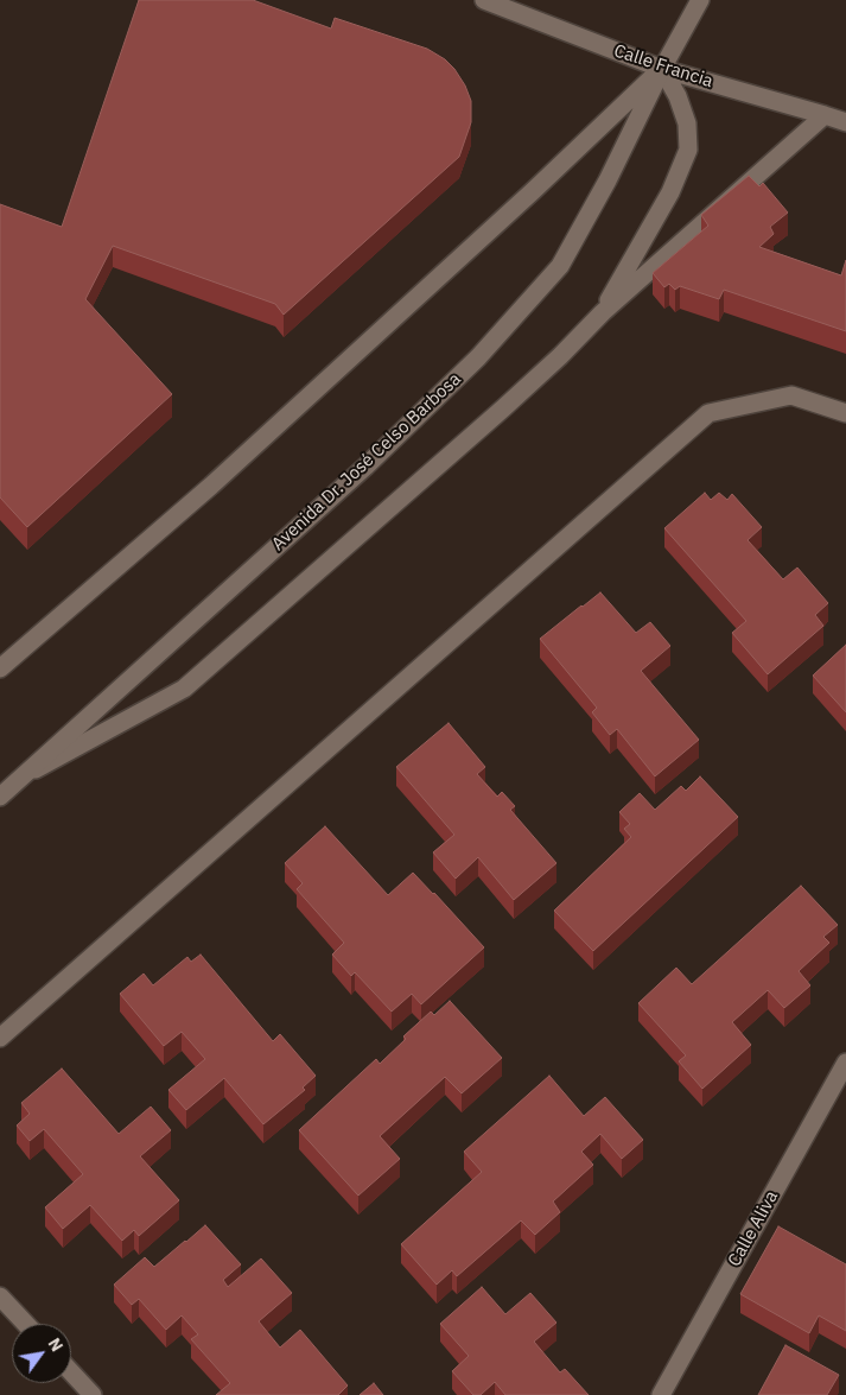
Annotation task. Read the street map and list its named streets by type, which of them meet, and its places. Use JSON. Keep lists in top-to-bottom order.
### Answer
{
  "streets": {
    "street": ["Calle Francia", "Avenida Dr. José Celso Barbosa", "Calle Aliva"]
  },
  "crossings": [
    ["Calle Francia", "Avenida Dr. José Celso Barbosa"]
  ],
  "north": "top right"
}
